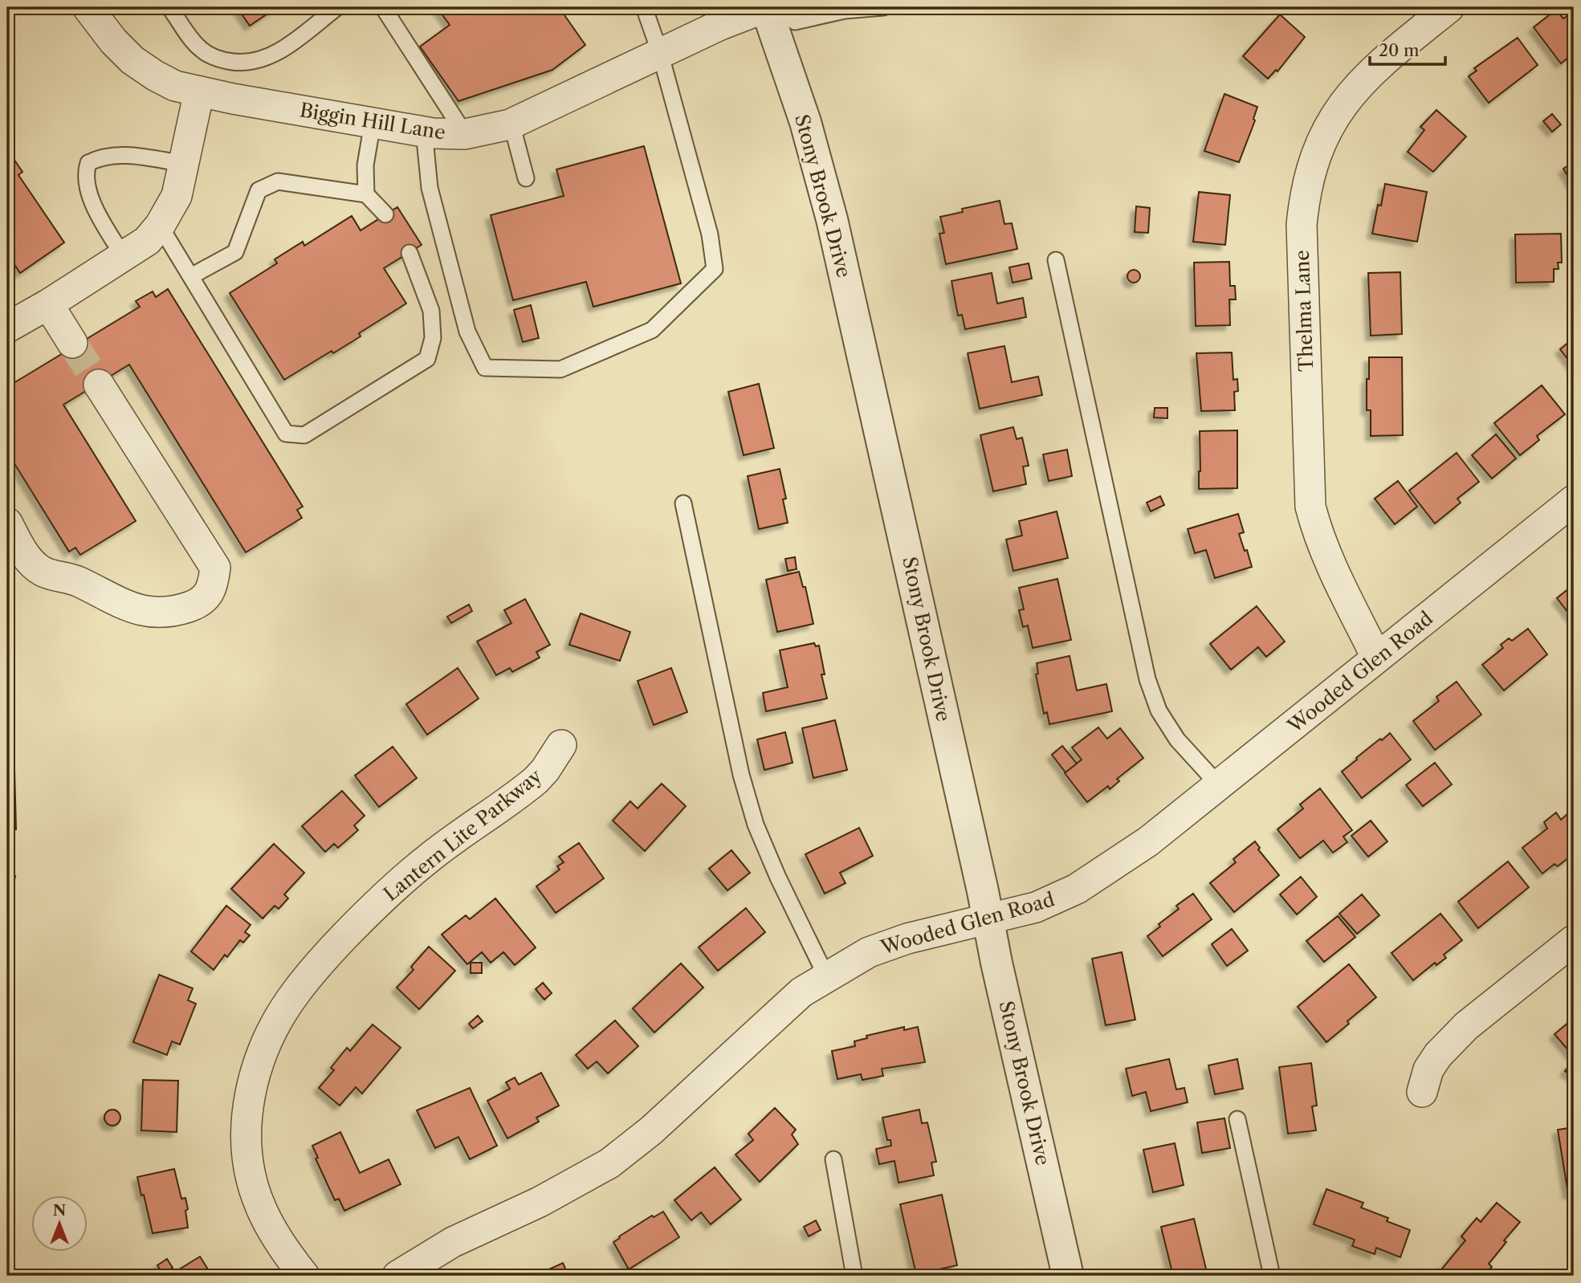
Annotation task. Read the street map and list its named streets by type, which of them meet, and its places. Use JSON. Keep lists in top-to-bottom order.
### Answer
{
  "streets": {
    "street": [
      "Biggin Hill Lane",
      "Stony Brook Drive",
      "Thelma Lane",
      "Wooded Glen Road",
      "Lantern Lite Parkway"
    ]
  },
  "crossings": [
    ["Biggin Hill Lane", "Stony Brook Drive"],
    ["Stony Brook Drive", "Wooded Glen Road"],
    ["Thelma Lane", "Wooded Glen Road"]
  ],
  "scale_bar": "20 m",
  "north": "top"
}
